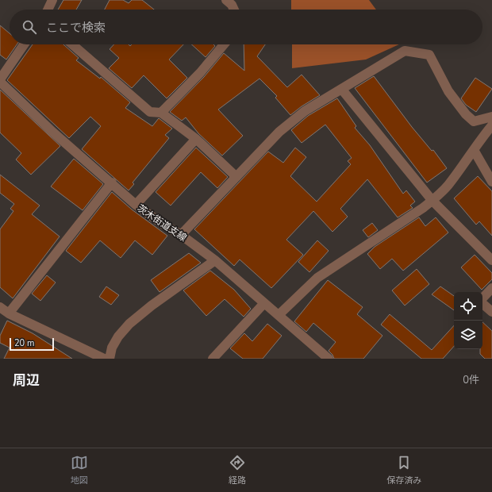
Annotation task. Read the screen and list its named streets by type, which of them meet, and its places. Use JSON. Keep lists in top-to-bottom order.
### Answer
{
  "streets": {
    "street": ["茨木街道支線"]
  },
  "scale_bar": "20 m",
  "page": {
    "search": "ここで検索",
    "scale": "20 m",
    "heading": ["周辺", "0件"],
    "nav": ["地図", "経路", "保存済み"]
  }
}
